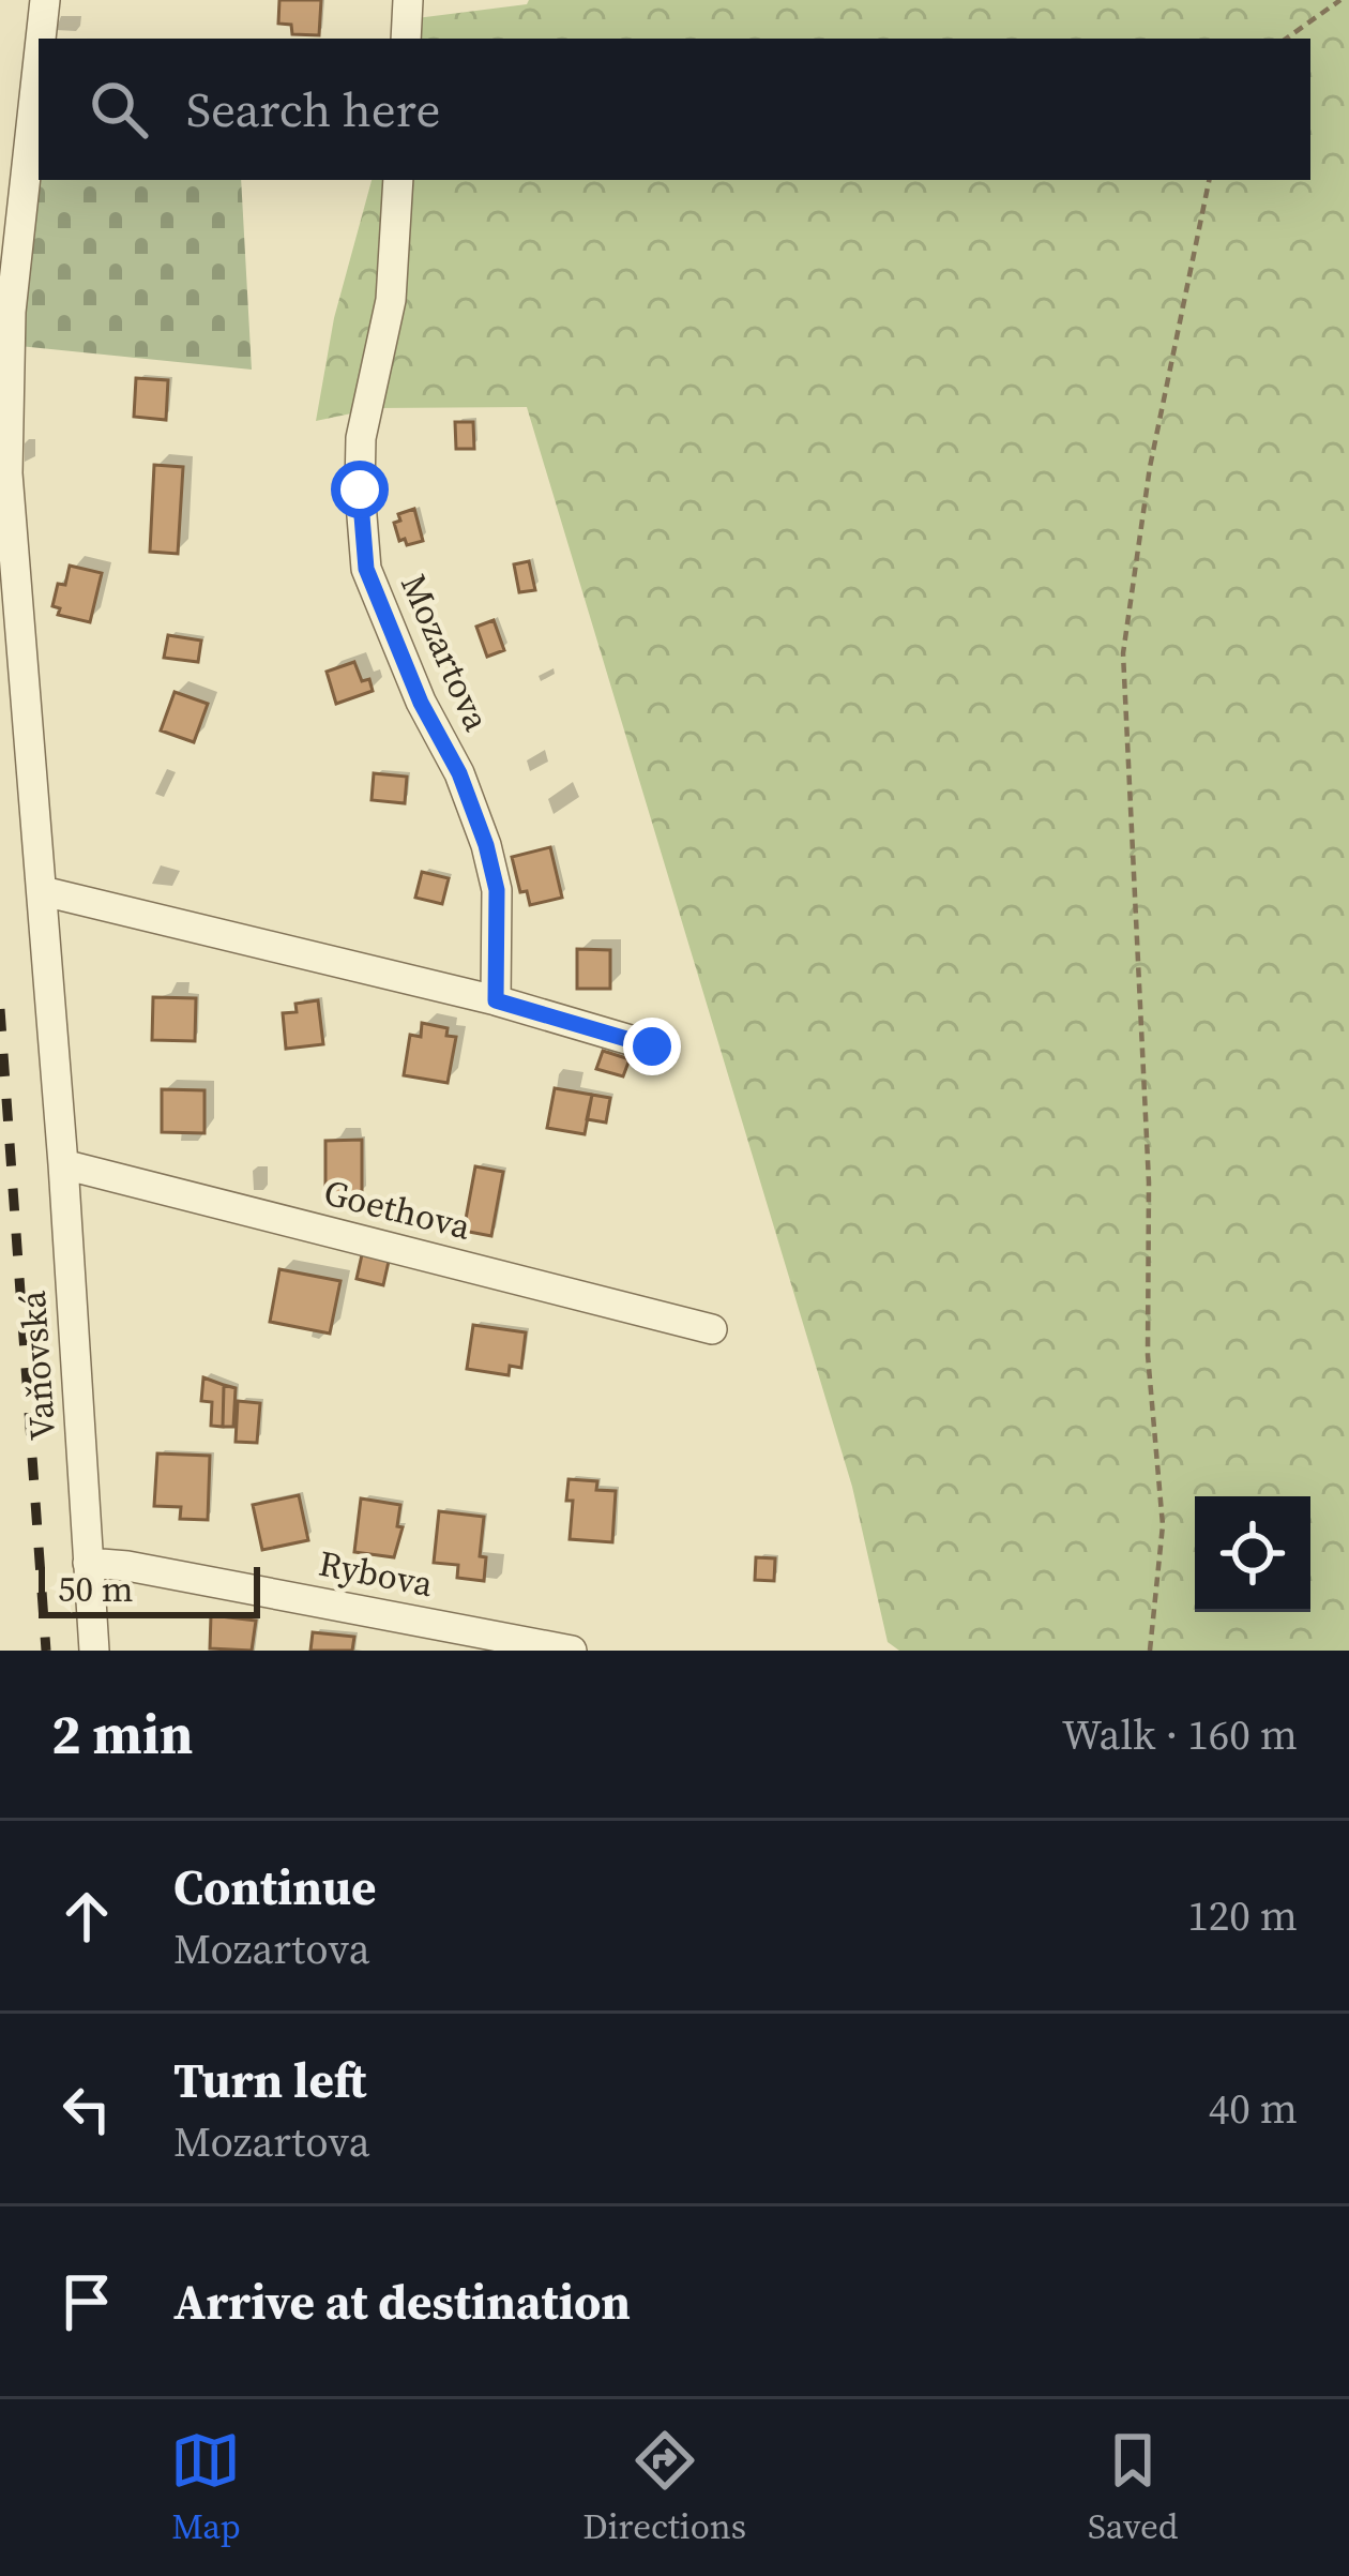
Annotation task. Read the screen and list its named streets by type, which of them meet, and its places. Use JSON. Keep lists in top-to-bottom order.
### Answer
{
  "streets": {
    "street": [
      "Mozartova",
      "Goethova",
      "Vaňovská",
      "Rybova"
    ]
  },
  "crossings": [
    ["Goethova", "Vaňovská"],
    ["Vaňovská", "Rybova"]
  ],
  "scale_bar": "50 m",
  "page": {
    "search": "Search here",
    "scale": "50 m",
    "heading": ["2 min", "Walk · 160 m"],
    "list": [
      ["Continue", "Mozartova", "120 m"],
      ["Turn left", "Mozartova", "40 m"],
      "Arrive at destination"
    ],
    "nav": ["Map", "Directions", "Saved"]
  }
}
